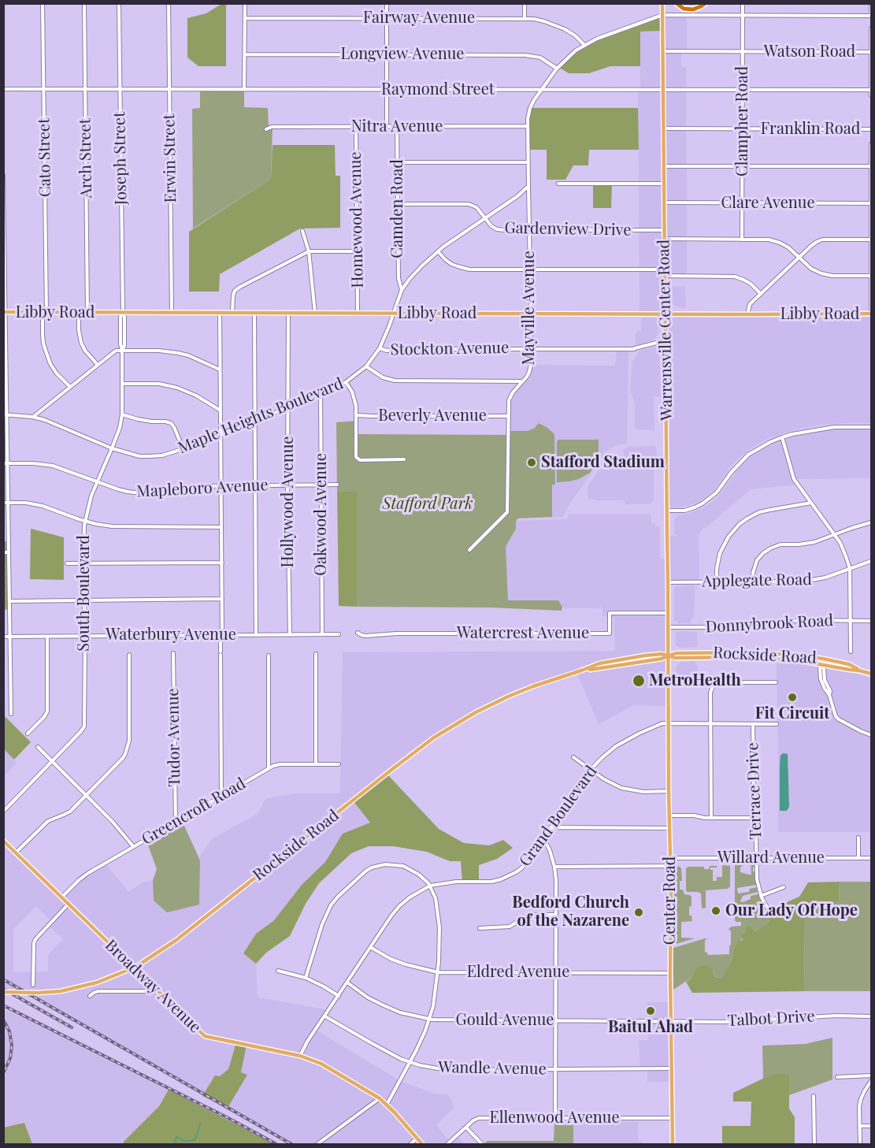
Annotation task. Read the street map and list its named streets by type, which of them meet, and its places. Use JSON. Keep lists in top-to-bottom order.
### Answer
{
  "streets": {
    "main road": [
      "Libby Road",
      "Warrensville Center Road",
      "Rockside Road",
      "Center Road",
      "Broadway Avenue"
    ],
    "street": [
      "Fairway Avenue",
      "Watson Road",
      "Longview Avenue",
      "Raymond Street",
      "Clampher Road",
      "Nitra Avenue",
      "Franklin Road",
      "Cato Street",
      "Arch Street",
      "Joseph Street",
      "Erwin Street",
      "Clare Avenue",
      "Camden Road",
      "Homewood Avenue",
      "Gardenview Drive",
      "Mayville Avenue",
      "Stockton Avenue",
      "Maple Heights Boulevard",
      "Beverly Avenue",
      "Mapleboro Avenue",
      "Hollywood Avenue",
      "Oakwood Avenue",
      "Applegate Road",
      "South Boulevard",
      "Donnybrook Road",
      "Watercrest Avenue",
      "Waterbury Avenue",
      "Tudor Avenue",
      "Terrace Drive",
      "Greencroft Road",
      "Grand Boulevard",
      "Willard Avenue",
      "Eldred Avenue",
      "Talbot Drive",
      "Gould Avenue",
      "Wandle Avenue",
      "Ellenwood Avenue"
    ]
  },
  "crossings": [
    ["Watson Road", "Clampher Road"],
    ["Watson Road", "Warrensville Center Road"],
    ["Raymond Street", "Clampher Road"],
    ["Raymond Street", "Cato Street"],
    ["Raymond Street", "Arch Street"],
    ["Raymond Street", "Joseph Street"],
    ["Raymond Street", "Erwin Street"],
    ["Raymond Street", "Warrensville Center Road"],
    ["Clampher Road", "Franklin Road"],
    ["Clampher Road", "Clare Avenue"],
    ["Nitra Avenue", "Camden Road"],
    ["Nitra Avenue", "Homewood Avenue"],
    ["Franklin Road", "Warrensville Center Road"],
    ["Cato Street", "Libby Road"],
    ["Arch Street", "Libby Road"],
    ["Joseph Street", "Libby Road"],
    ["Joseph Street", "South Boulevard"],
    ["Erwin Street", "Libby Road"],
    ["Clare Avenue", "Warrensville Center Road"],
    ["Camden Road", "Gardenview Drive"],
    ["Camden Road", "Maple Heights Boulevard"],
    ["Homewood Avenue", "Libby Road"],
    ["Gardenview Drive", "Mayville Avenue"],
    ["Gardenview Drive", "Warrensville Center Road"],
    ["Gardenview Drive", "Maple Heights Boulevard"],
    ["Mayville Avenue", "Libby Road"],
    ["Mayville Avenue", "Stockton Avenue"],
    ["Mayville Avenue", "Maple Heights Boulevard"],
    ["Mayville Avenue", "Beverly Avenue"],
    ["Libby Road", "Warrensville Center Road"],
    ["Libby Road", "Maple Heights Boulevard"],
    ["Libby Road", "Hollywood Avenue"],
    ["Libby Road", "South Boulevard"],
    ["Warrensville Center Road", "Stockton Avenue"],
    ["Warrensville Center Road", "Applegate Road"],
    ["Warrensville Center Road", "Donnybrook Road"],
    ["Warrensville Center Road", "Watercrest Avenue"],
    ["Warrensville Center Road", "Rockside Road"],
    ["Warrensville Center Road", "Center Road"],
    ["Stockton Avenue", "Maple Heights Boulevard"],
    ["Maple Heights Boulevard", "Hollywood Avenue"],
    ["Maple Heights Boulevard", "Oakwood Avenue"],
    ["Maple Heights Boulevard", "South Boulevard"],
    ["Mapleboro Avenue", "Hollywood Avenue"],
    ["Mapleboro Avenue", "Oakwood Avenue"],
    ["Mapleboro Avenue", "South Boulevard"],
    ["Hollywood Avenue", "Waterbury Avenue"],
    ["Oakwood Avenue", "Waterbury Avenue"],
    ["South Boulevard", "Waterbury Avenue"],
    ["Rockside Road", "Center Road"],
    ["Rockside Road", "Broadway Avenue"],
    ["Tudor Avenue", "Greencroft Road"],
    ["Terrace Drive", "Grand Boulevard"],
    ["Terrace Drive", "Willard Avenue"],
    ["Greencroft Road", "Broadway Avenue"],
    ["Grand Boulevard", "Center Road"],
    ["Grand Boulevard", "Eldred Avenue"],
    ["Grand Boulevard", "Broadway Avenue"],
    ["Grand Boulevard", "Gould Avenue"],
    ["Grand Boulevard", "Wandle Avenue"],
    ["Willard Avenue", "Center Road"],
    ["Center Road", "Eldred Avenue"],
    ["Center Road", "Talbot Drive"],
    ["Center Road", "Gould Avenue"],
    ["Center Road", "Wandle Avenue"],
    ["Center Road", "Ellenwood Avenue"],
    ["Talbot Drive", "Gould Avenue"]
  ],
  "parks": ["Stafford Park"],
  "places": [
    "Stafford Stadium",
    "MetroHealth",
    "Fit Circuit",
    "Our Lady Of Hope",
    "Bedford Church of the Nazarene",
    "Baitul Ahad"
  ]
}
